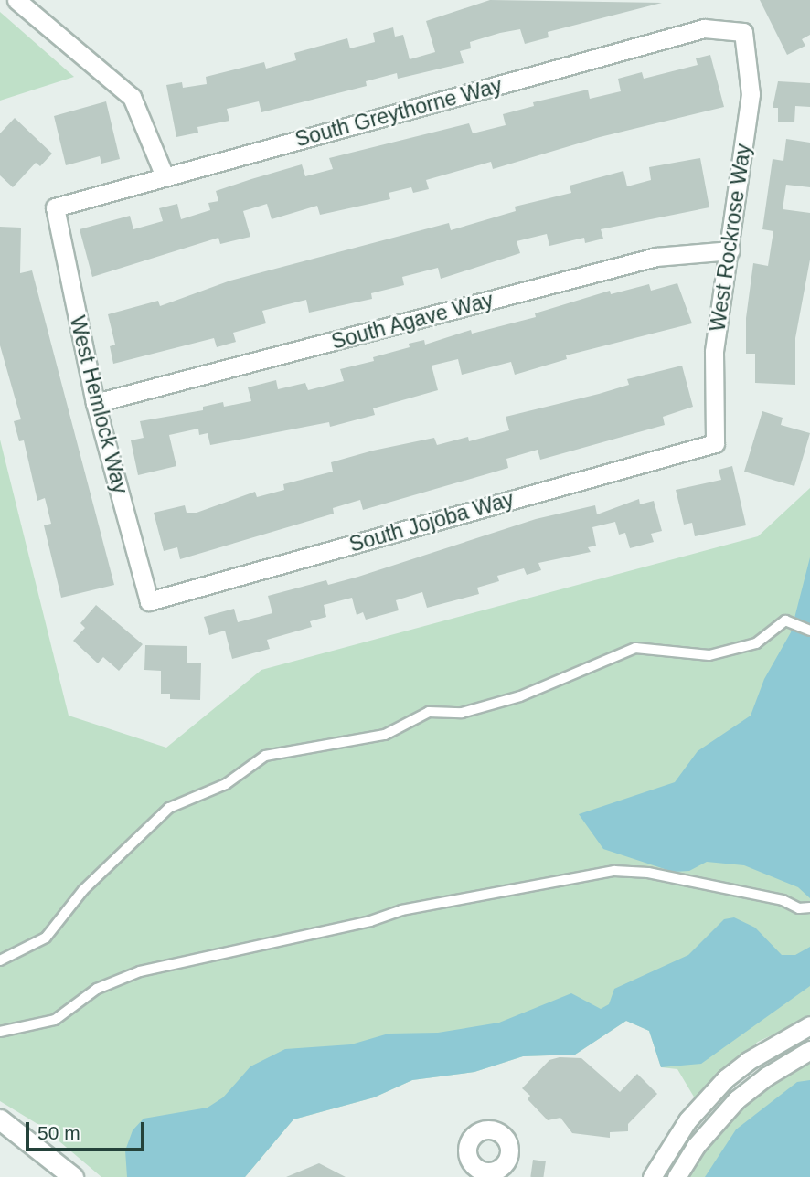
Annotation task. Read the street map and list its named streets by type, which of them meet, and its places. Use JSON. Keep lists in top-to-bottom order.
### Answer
{
  "streets": {
    "street": [
      "South Greythorne Way",
      "West Rockrose Way",
      "South Agave Way",
      "West Hemlock Way",
      "South Jojoba Way"
    ]
  },
  "crossings": [
    ["South Greythorne Way", "West Rockrose Way"],
    ["South Greythorne Way", "West Hemlock Way"],
    ["West Rockrose Way", "South Agave Way"],
    ["West Rockrose Way", "South Jojoba Way"],
    ["South Agave Way", "West Hemlock Way"],
    ["West Hemlock Way", "South Jojoba Way"]
  ],
  "scale_bar": "50 m"
}
